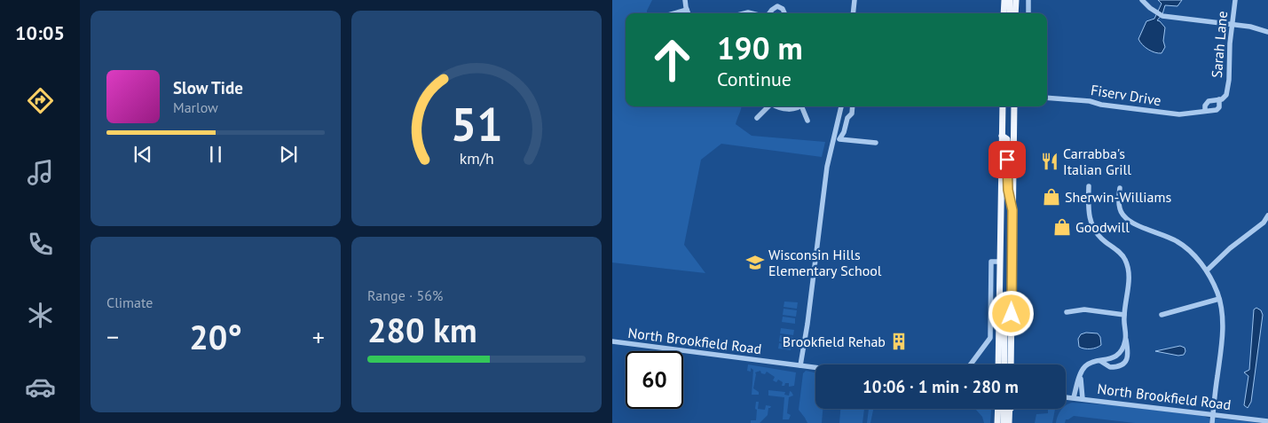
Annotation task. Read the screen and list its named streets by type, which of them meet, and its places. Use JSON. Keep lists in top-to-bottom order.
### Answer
{
  "streets": {
    "street": ["Sarah Lane", "Fiserv Drive", "North Brookfield Road"]
  },
  "crossings": [
    ["Sarah Lane", "Fiserv Drive"]
  ],
  "places": {
    "restaurant": ["Carrabba's Italian Grill"],
    "shop": ["Sherwin-Williams", "Goodwill"],
    "school or university": ["Wisconsin Hills Elementary School"],
    "building": ["Brookfield Rehab"]
  },
  "page": {
    "tabs": "10:05",
    "turn": ["190 m", "Continue"],
    "song": ["Slow Tide", "Marlow"],
    "tile": [
      "Climate",
      ["Range · 56%", "280 km"]
    ],
    "heat": ["−", "20°", "+"],
    "limit": "60",
    "trip": "10:06 · 1 min · 280 m",
    "gauge": ["51", "km/h"]
  }
}
